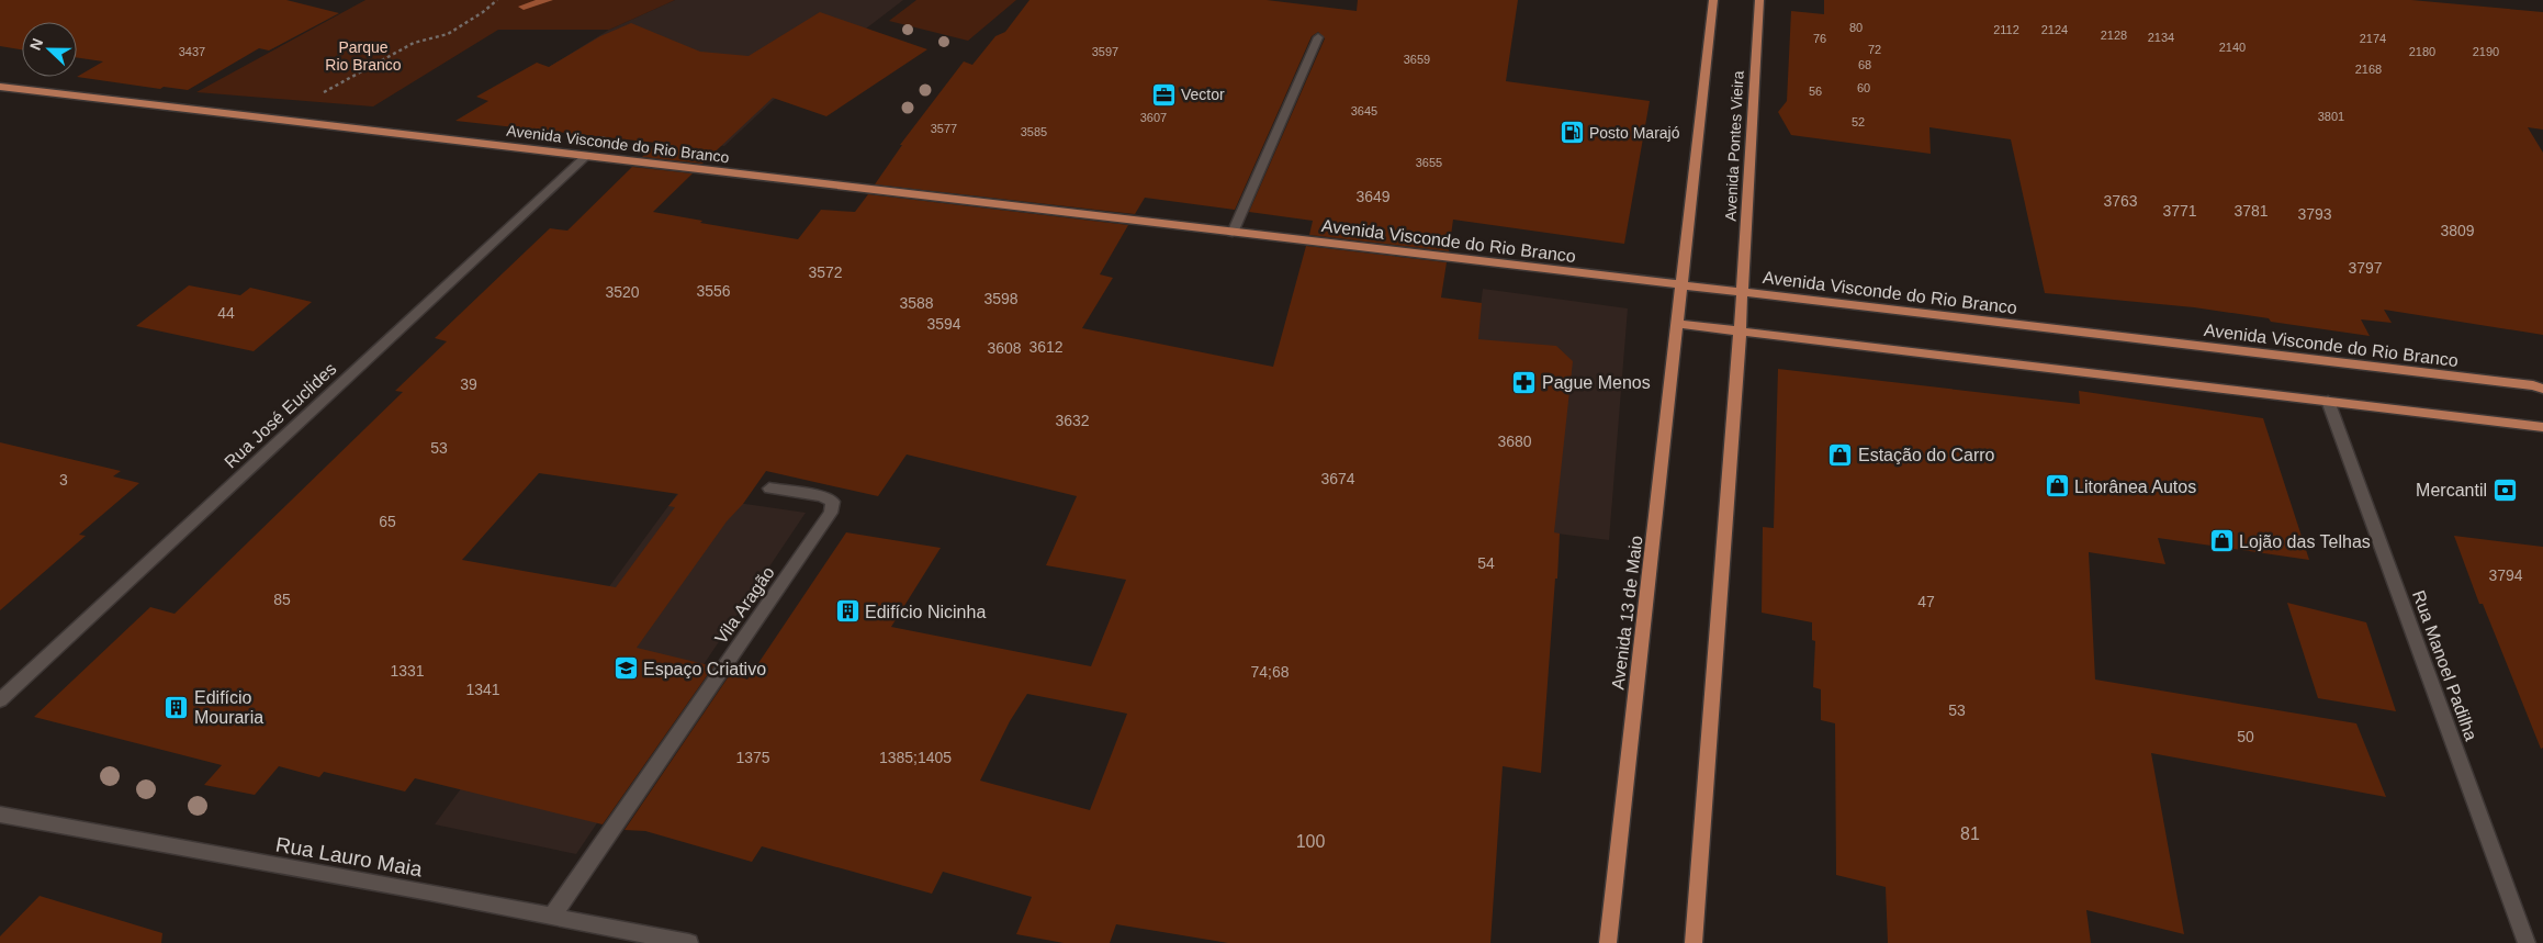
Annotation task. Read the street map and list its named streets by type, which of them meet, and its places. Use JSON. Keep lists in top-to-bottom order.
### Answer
{
  "streets": {
    "main road": ["Avenida Visconde do Rio Branco", "Avenida Pontes Vieira", "Avenida 13 de Maio"],
    "street": [
      "Rua José Euclides",
      "Vila Aragão",
      "Rua Manoel Padilha",
      "Rua Lauro Maia"
    ]
  },
  "crossings": [
    ["Avenida Visconde do Rio Branco", "Avenida Pontes Vieira"],
    ["Avenida Visconde do Rio Branco", "Rua José Euclides"],
    ["Avenida Visconde do Rio Branco", "Avenida 13 de Maio"],
    ["Avenida Pontes Vieira", "Avenida 13 de Maio"],
    ["Vila Aragão", "Rua Lauro Maia"]
  ],
  "parks": ["Parque Rio Branco"],
  "places": {
    "office": ["Vector"],
    "fuel station": ["Posto Marajó"],
    "pharmacy": ["Pague Menos"],
    "shop": ["Estação do Carro", "Litorânea Autos", "Lojão das Telhas"],
    "bank": ["Mercantil"],
    "building": ["Edifício Nicinha", "Edifício Mouraria"],
    "school or university": ["Espaço Criativo"]
  },
  "house_numbers": [
    "80",
    "2112",
    "2124",
    "2128",
    "2134",
    "76",
    "2174",
    "2140",
    "72",
    "3437",
    "3597",
    "2180",
    "2190",
    "3659",
    "68",
    "2168",
    "60",
    "56",
    "3645",
    "3801",
    "3607",
    "52",
    "3577",
    "3585",
    "3655",
    "3649",
    "3763",
    "3771",
    "3781",
    "3793",
    "3809",
    "3797",
    "3572",
    "3556",
    "3520",
    "3598",
    "3588",
    "44",
    "3594",
    "3612",
    "3608",
    "39",
    "3632",
    "3680",
    "53",
    "3674",
    "3",
    "65",
    "54",
    "3794",
    "85",
    "47",
    "1331",
    "74;68",
    "1341",
    "53",
    "50",
    "1375",
    "1385;1405",
    "81",
    "100"
  ],
  "north": "left"
}
